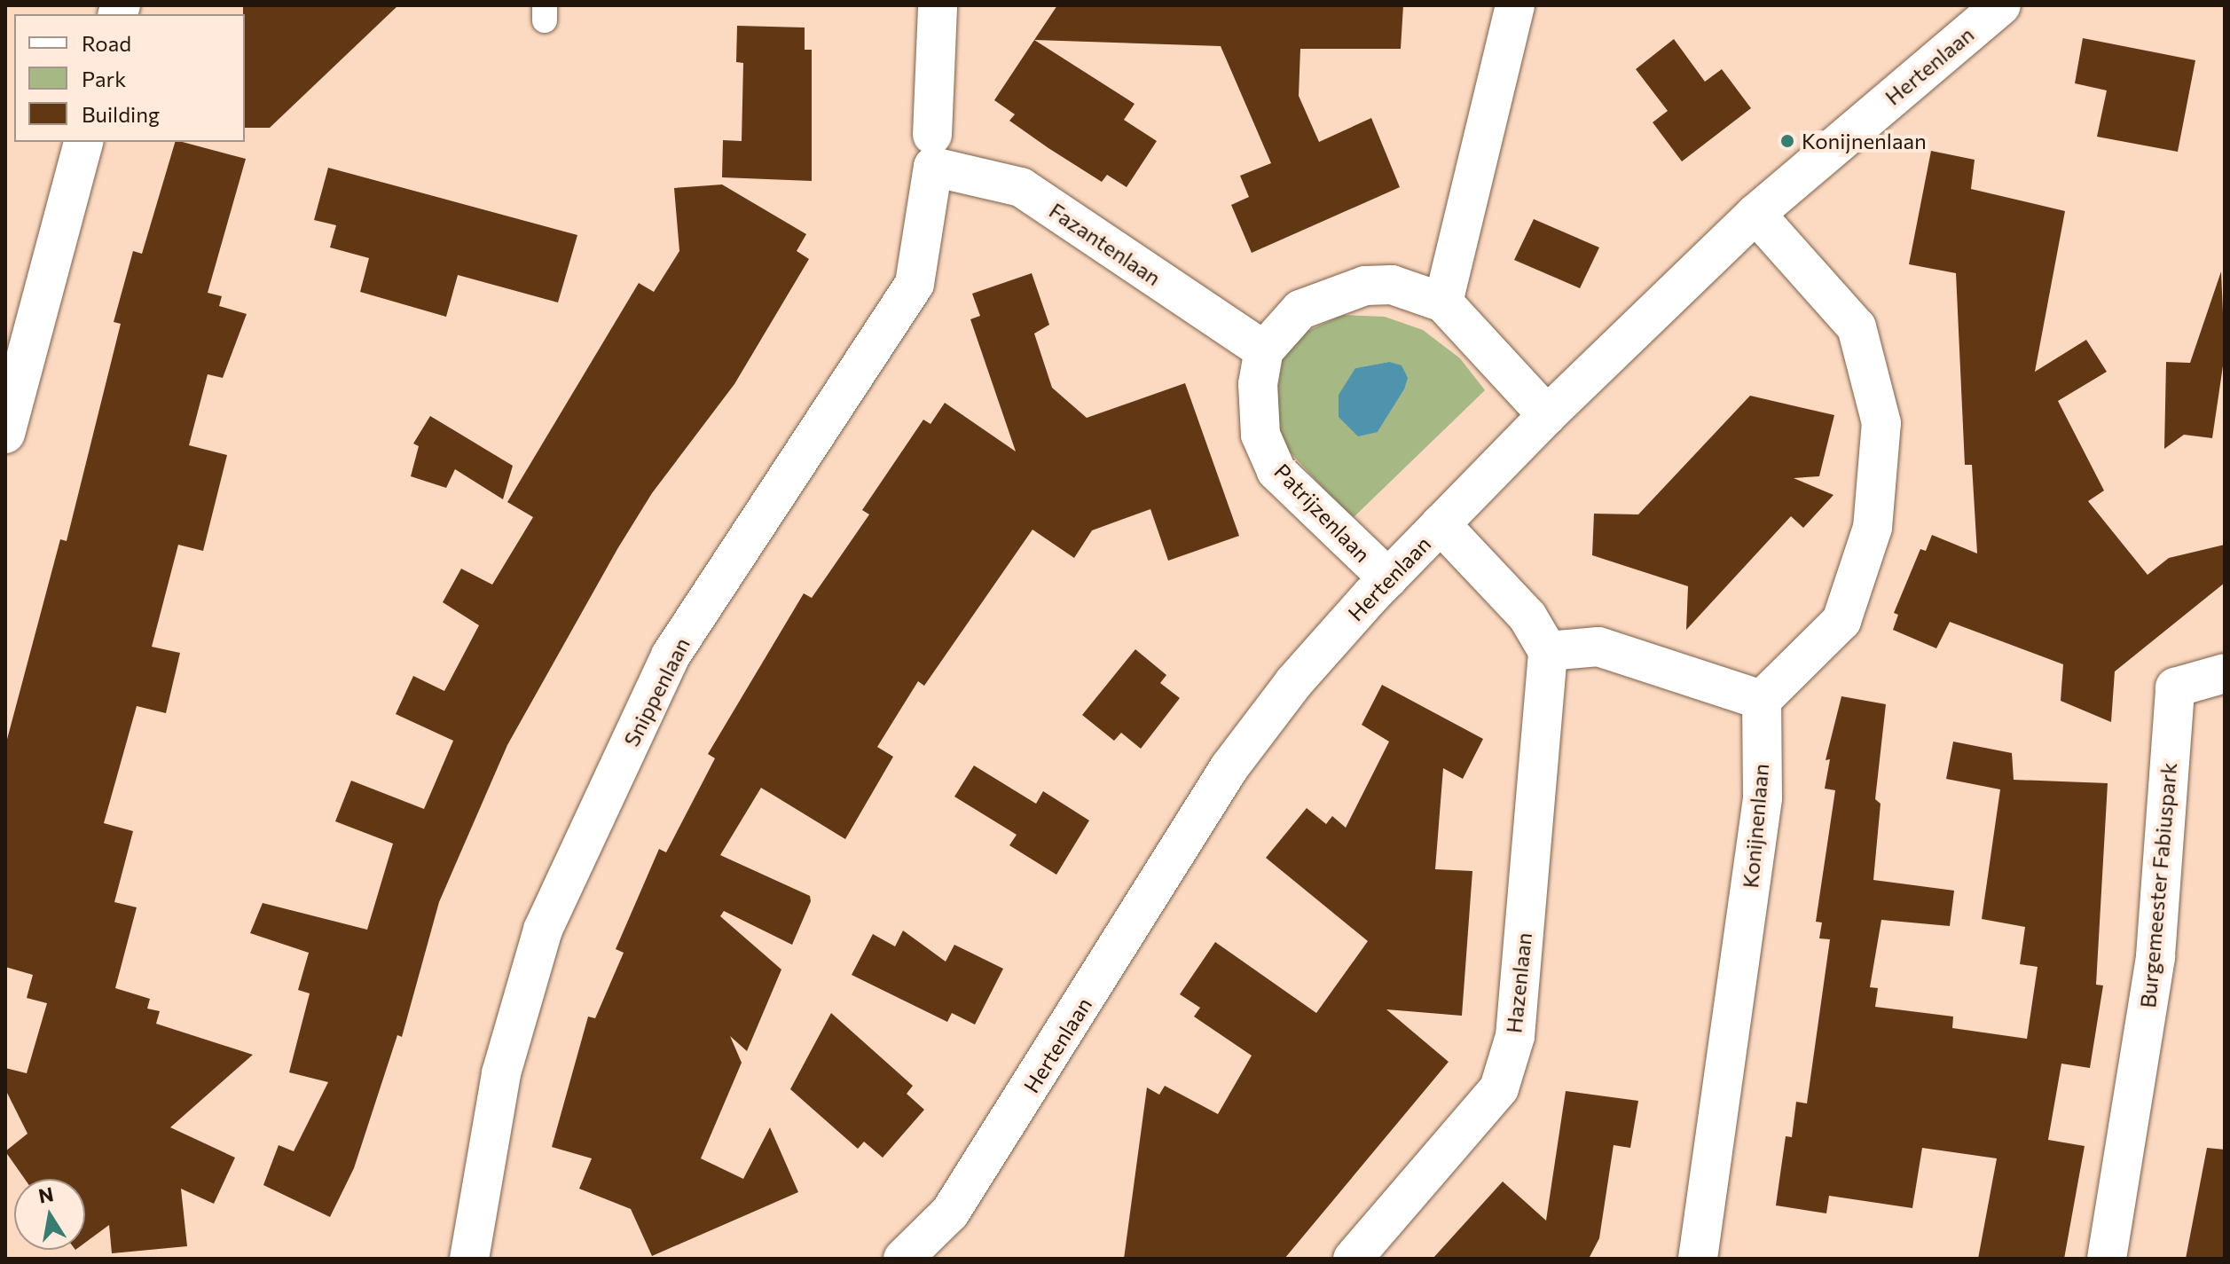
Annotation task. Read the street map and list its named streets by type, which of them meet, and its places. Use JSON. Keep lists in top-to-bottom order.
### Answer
{
  "streets": {
    "street": [
      "Hertenlaan",
      "Fazantenlaan",
      "Patrijzenlaan",
      "Snippenlaan",
      "Konijnenlaan",
      "Burgemeester Fabiuspark",
      "Hazenlaan"
    ]
  },
  "crossings": [
    ["Hertenlaan", "Patrijzenlaan"],
    ["Fazantenlaan", "Patrijzenlaan"],
    ["Fazantenlaan", "Snippenlaan"]
  ],
  "places": ["Konijnenlaan"],
  "legend": ["Road", "Park", "Building"],
  "north": "top"
}
